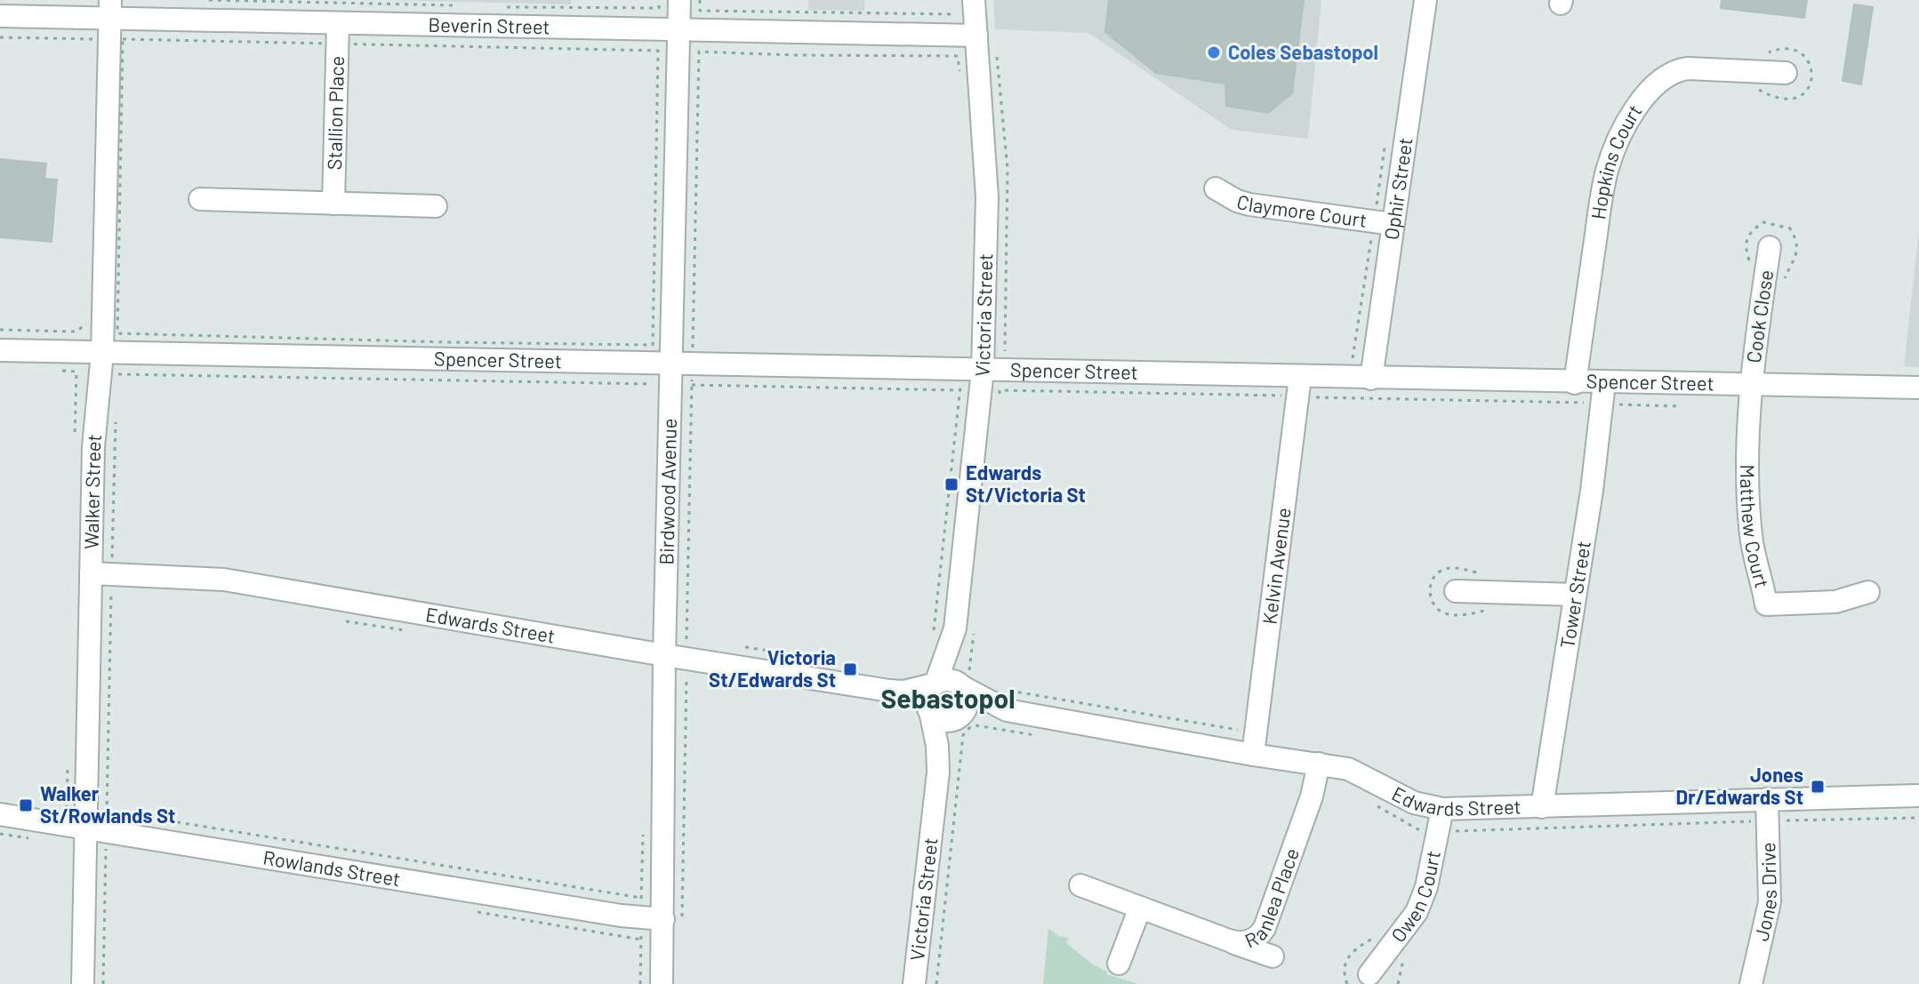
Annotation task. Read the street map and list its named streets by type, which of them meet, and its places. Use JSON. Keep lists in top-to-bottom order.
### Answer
{
  "streets": {
    "street": [
      "Beverin Street",
      "Stallion Place",
      "Hopkins Court",
      "Ophir Street",
      "Claymore Court",
      "Victoria Street",
      "Cook Close",
      "Spencer Street",
      "Walker Street",
      "Birdwood Avenue",
      "Matthew Court",
      "Kelvin Avenue",
      "Tower Street",
      "Edwards Street",
      "Rowlands Street",
      "Ranlea Place",
      "Jones Drive",
      "Owen Court"
    ]
  },
  "crossings": [
    ["Beverin Street", "Stallion Place"],
    ["Beverin Street", "Victoria Street"],
    ["Beverin Street", "Walker Street"],
    ["Beverin Street", "Birdwood Avenue"],
    ["Hopkins Court", "Spencer Street"],
    ["Ophir Street", "Claymore Court"],
    ["Ophir Street", "Spencer Street"],
    ["Victoria Street", "Spencer Street"],
    ["Victoria Street", "Edwards Street"],
    ["Cook Close", "Spencer Street"],
    ["Cook Close", "Matthew Court"],
    ["Spencer Street", "Walker Street"],
    ["Spencer Street", "Birdwood Avenue"],
    ["Spencer Street", "Matthew Court"],
    ["Spencer Street", "Kelvin Avenue"],
    ["Spencer Street", "Tower Street"],
    ["Walker Street", "Edwards Street"],
    ["Walker Street", "Rowlands Street"],
    ["Birdwood Avenue", "Edwards Street"],
    ["Birdwood Avenue", "Rowlands Street"],
    ["Kelvin Avenue", "Edwards Street"],
    ["Tower Street", "Edwards Street"],
    ["Edwards Street", "Ranlea Place"],
    ["Edwards Street", "Jones Drive"],
    ["Edwards Street", "Owen Court"]
  ],
  "districts": ["Sebastopol"],
  "places": {
    "other": ["Coles Sebastopol"],
    "transit": [
      "Edwards St/Victoria St",
      "Victoria St/Edwards St",
      "Jones Dr/Edwards St",
      "Walker St/Rowlands St"
    ]
  }
}
